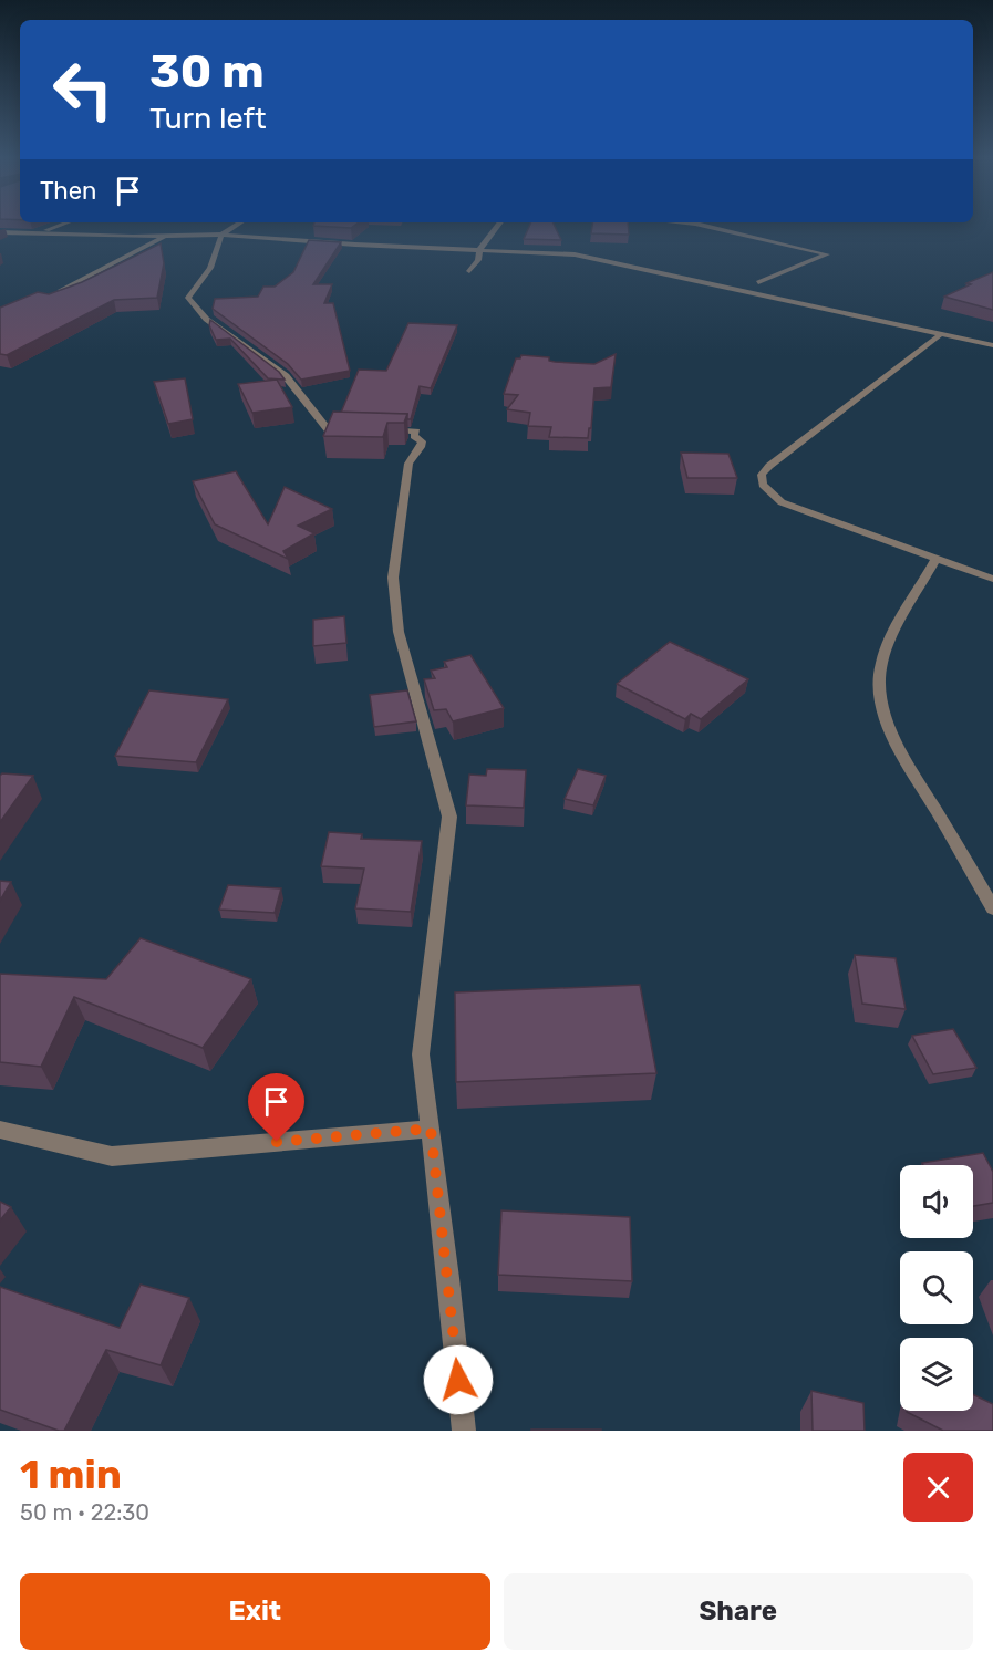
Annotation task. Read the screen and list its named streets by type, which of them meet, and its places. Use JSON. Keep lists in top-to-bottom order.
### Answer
{
  "page": {
    "turn": ["30 m", "Turn left"],
    "then": "Then",
    "heading": ["1 min", "50 m · 22:30"],
    "buttons": ["Exit", "Share"]
  }
}
